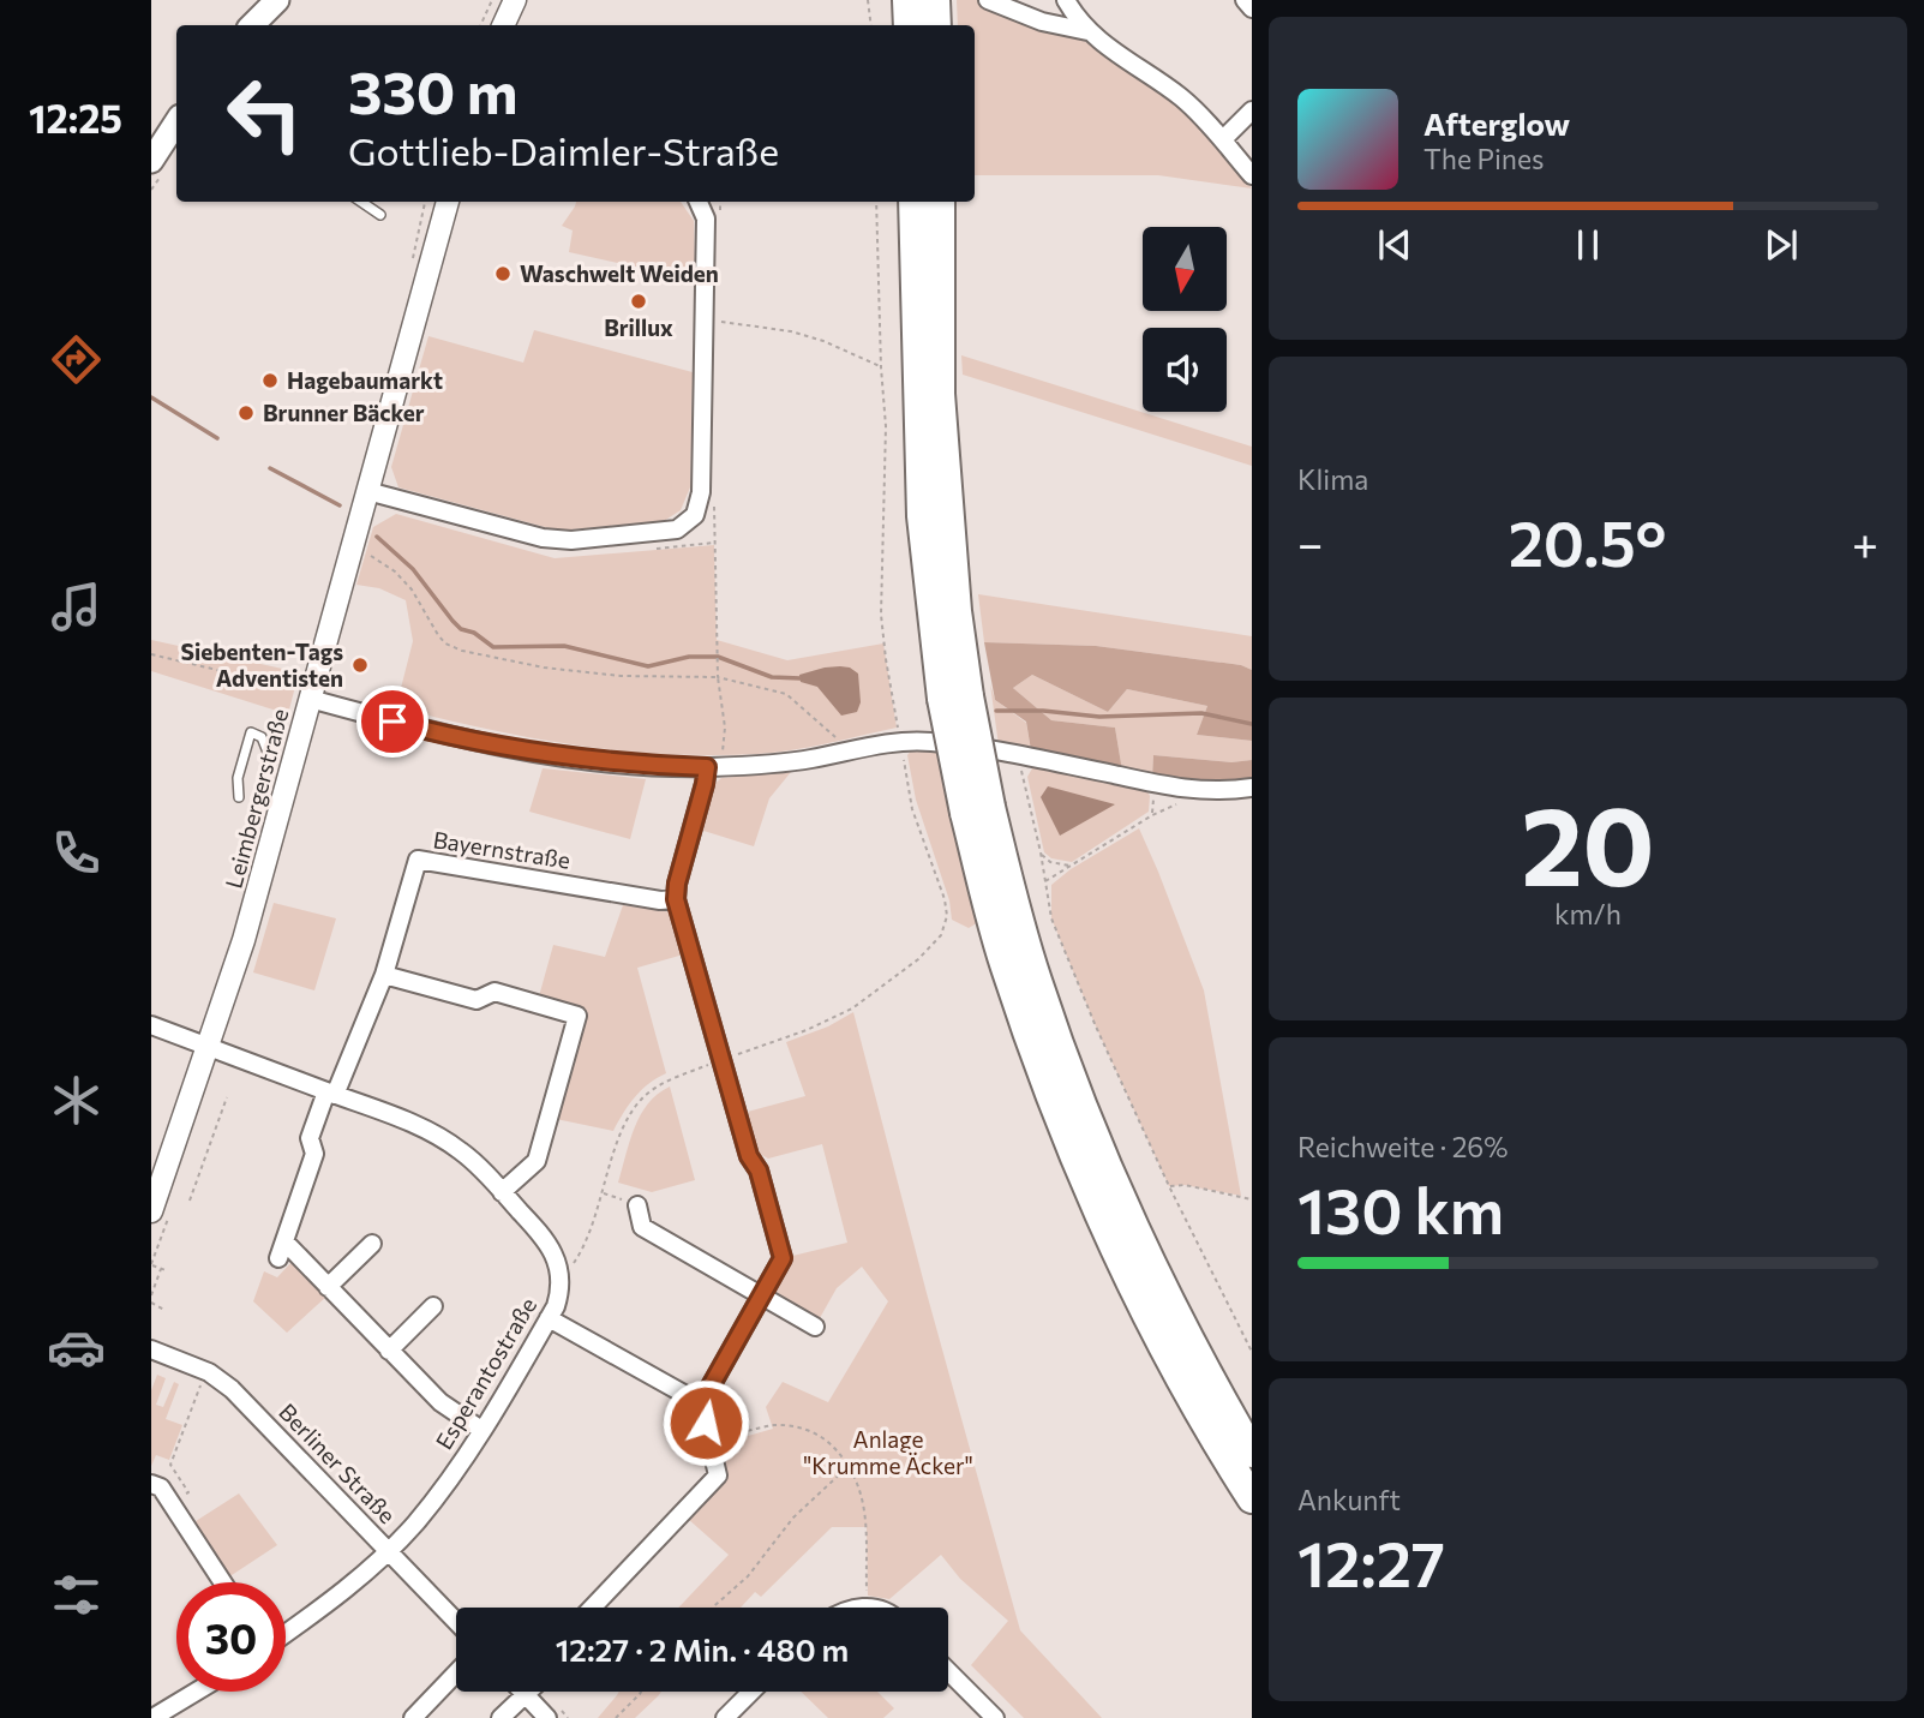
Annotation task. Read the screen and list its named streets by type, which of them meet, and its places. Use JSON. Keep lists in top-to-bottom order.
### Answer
{
  "streets": {
    "street": [
      "Leimbergerstraße",
      "Bayernstraße",
      "Esperantostraße",
      "Berliner Straße"
    ]
  },
  "crossings": [
    ["Bayernstraße", "Esperantostraße"],
    ["Esperantostraße", "Berliner Straße"]
  ],
  "parks": ["Anlage \"Krumme Äcker\""],
  "places": [
    "Waschwelt Weiden",
    "Brillux",
    "Hagebaumarkt",
    "Brunner Bäcker",
    "Siebenten-Tags Adventisten"
  ],
  "north": "bottom",
  "page": {
    "tabs": "12:25",
    "turn": ["330 m", "Gottlieb-Daimler-Straße"],
    "song": ["Afterglow", "The Pines"],
    "tile": [
      "Klima",
      ["20", "km/h"],
      ["Reichweite · 26%", "130 km"],
      ["Ankunft", "12:27"]
    ],
    "heat": ["−", "20.5°", "+"],
    "limit": "30",
    "trip": "12:27 · 2 Min. · 480 m"
  }
}
